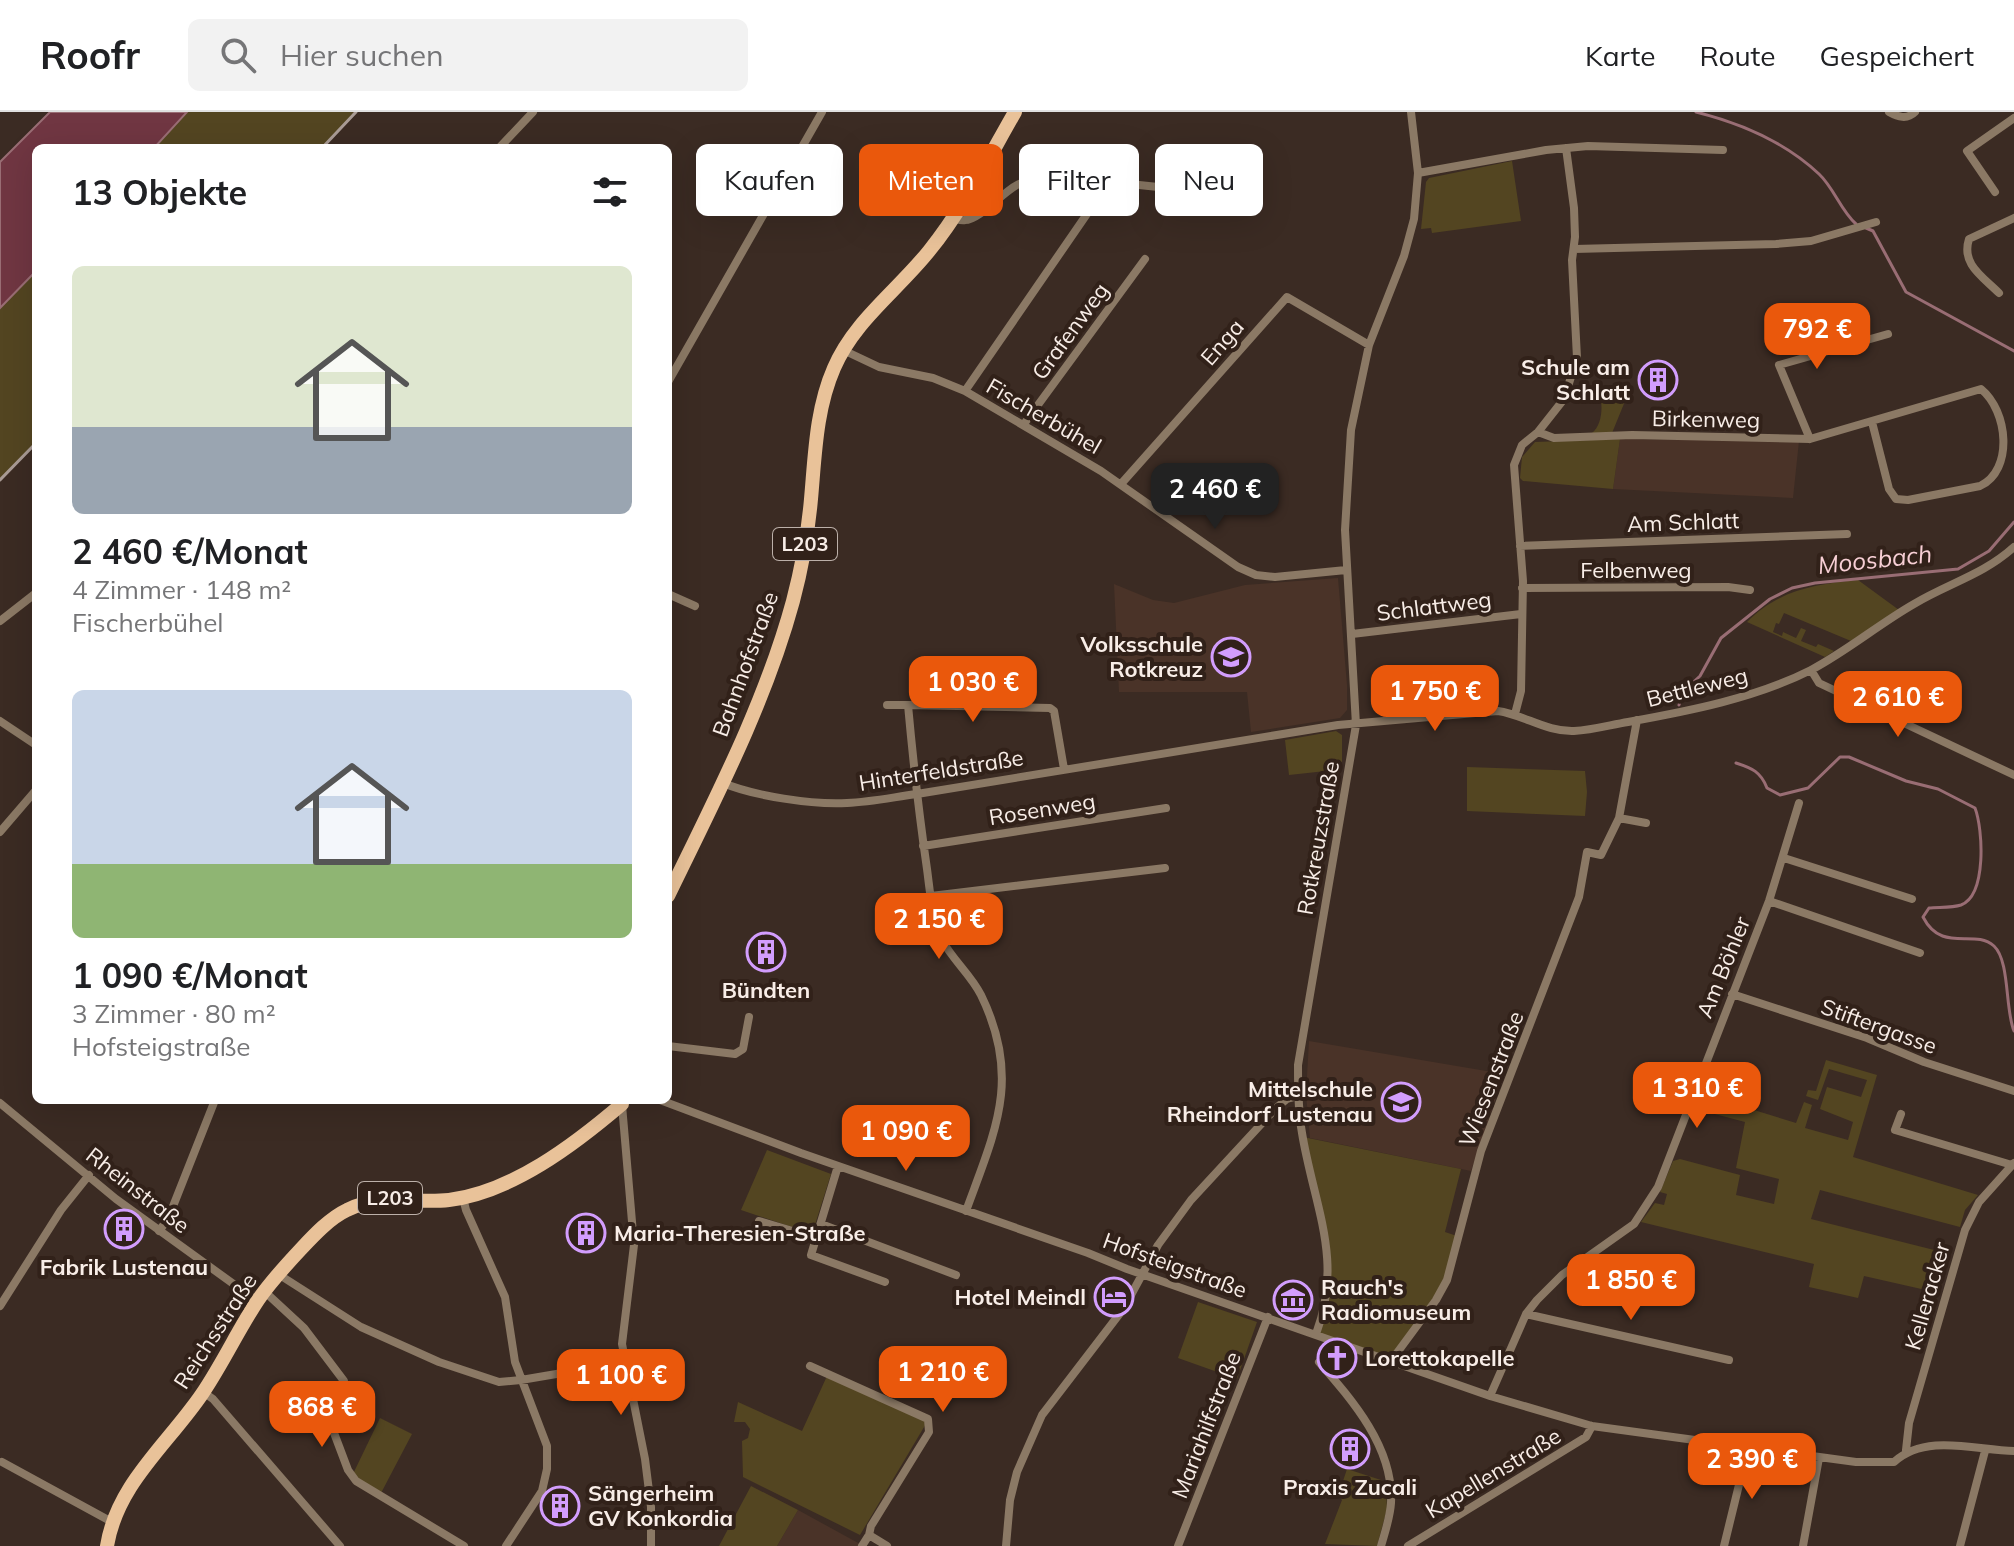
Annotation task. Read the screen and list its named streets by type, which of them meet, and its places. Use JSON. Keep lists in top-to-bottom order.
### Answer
{
  "streets": {
    "main road": ["L203", "Bahnhofstraße", "Reichsstraße"],
    "street": [
      "Grafenweg",
      "Enga",
      "Fischerbühel",
      "Birkenweg",
      "Am Schlatt",
      "Felbenweg",
      "Schlattweg",
      "Bettleweg",
      "Hinterfeldstraße",
      "Rosenweg",
      "Rotkreuzstraße",
      "Am Böhler",
      "Stiftergasse",
      "Wiesenstraße",
      "Rheinstraße",
      "Hofsteigstraße",
      "Kelleracker",
      "Mariahilfstraße",
      "Kapellenstraße"
    ]
  },
  "crossings": [
    ["Grafenweg", "Fischerbühel"],
    ["Enga", "Fischerbühel"],
    ["Enga", "Rotkreuzstraße"],
    ["Fischerbühel", "Bahnhofstraße"],
    ["Fischerbühel", "Rotkreuzstraße"],
    ["Schlattweg", "Rotkreuzstraße"],
    ["Bahnhofstraße", "Hinterfeldstraße"],
    ["Bettleweg", "Hinterfeldstraße"],
    ["Bettleweg", "Rotkreuzstraße"],
    ["Bettleweg", "Wiesenstraße"],
    ["Hinterfeldstraße", "Rotkreuzstraße"],
    ["Rotkreuzstraße", "Hofsteigstraße"],
    ["Am Böhler", "Stiftergasse"],
    ["Am Böhler", "Hofsteigstraße"],
    ["Wiesenstraße", "Hofsteigstraße"],
    ["Rheinstraße", "Reichsstraße"],
    ["Hofsteigstraße", "Kelleracker"],
    ["Hofsteigstraße", "Mariahilfstraße"],
    ["Hofsteigstraße", "Kapellenstraße"]
  ],
  "water": ["Moosbach"],
  "places": {
    "building": [
      "Schule am Schlatt",
      "Bündten",
      "Fabrik Lustenau",
      "Maria-Theresien-Straße",
      "Praxis Zucali",
      "Sängerheim GV Konkordia"
    ],
    "school or university": ["Volksschule Rotkreuz", "Mittelschule Rheindorf Lustenau"],
    "hotel": ["Hotel Meindl"],
    "museum": ["Rauch's Radiomuseum"],
    "church": ["Lorettokapelle"]
  },
  "page": {
    "header": "Roofr",
    "search": "Hier suchen",
    "nav": ["Karte", "Route", "Gespeichert"],
    "chip": [
      "Kaufen",
      "Mieten",
      "Filter",
      "Neu"
    ],
    "heading": "13 Objekte",
    "list": [
      {
        "name": "2 460 €/Monat",
        "note": "4 Zimmer · 148 m² · Fischerbühel"
      },
      {
        "name": "1 090 €/Monat",
        "note": "3 Zimmer · 80 m² · Hofsteigstraße"
      }
    ],
    "price": [
      "792 €",
      "2 460 €",
      "1 030 €",
      "1 750 €",
      "2 610 €",
      "2 150 €",
      "1 310 €",
      "1 090 €",
      "1 850 €",
      "1 210 €",
      "1 100 €",
      "868 €",
      "2 390 €"
    ]
  }
}
